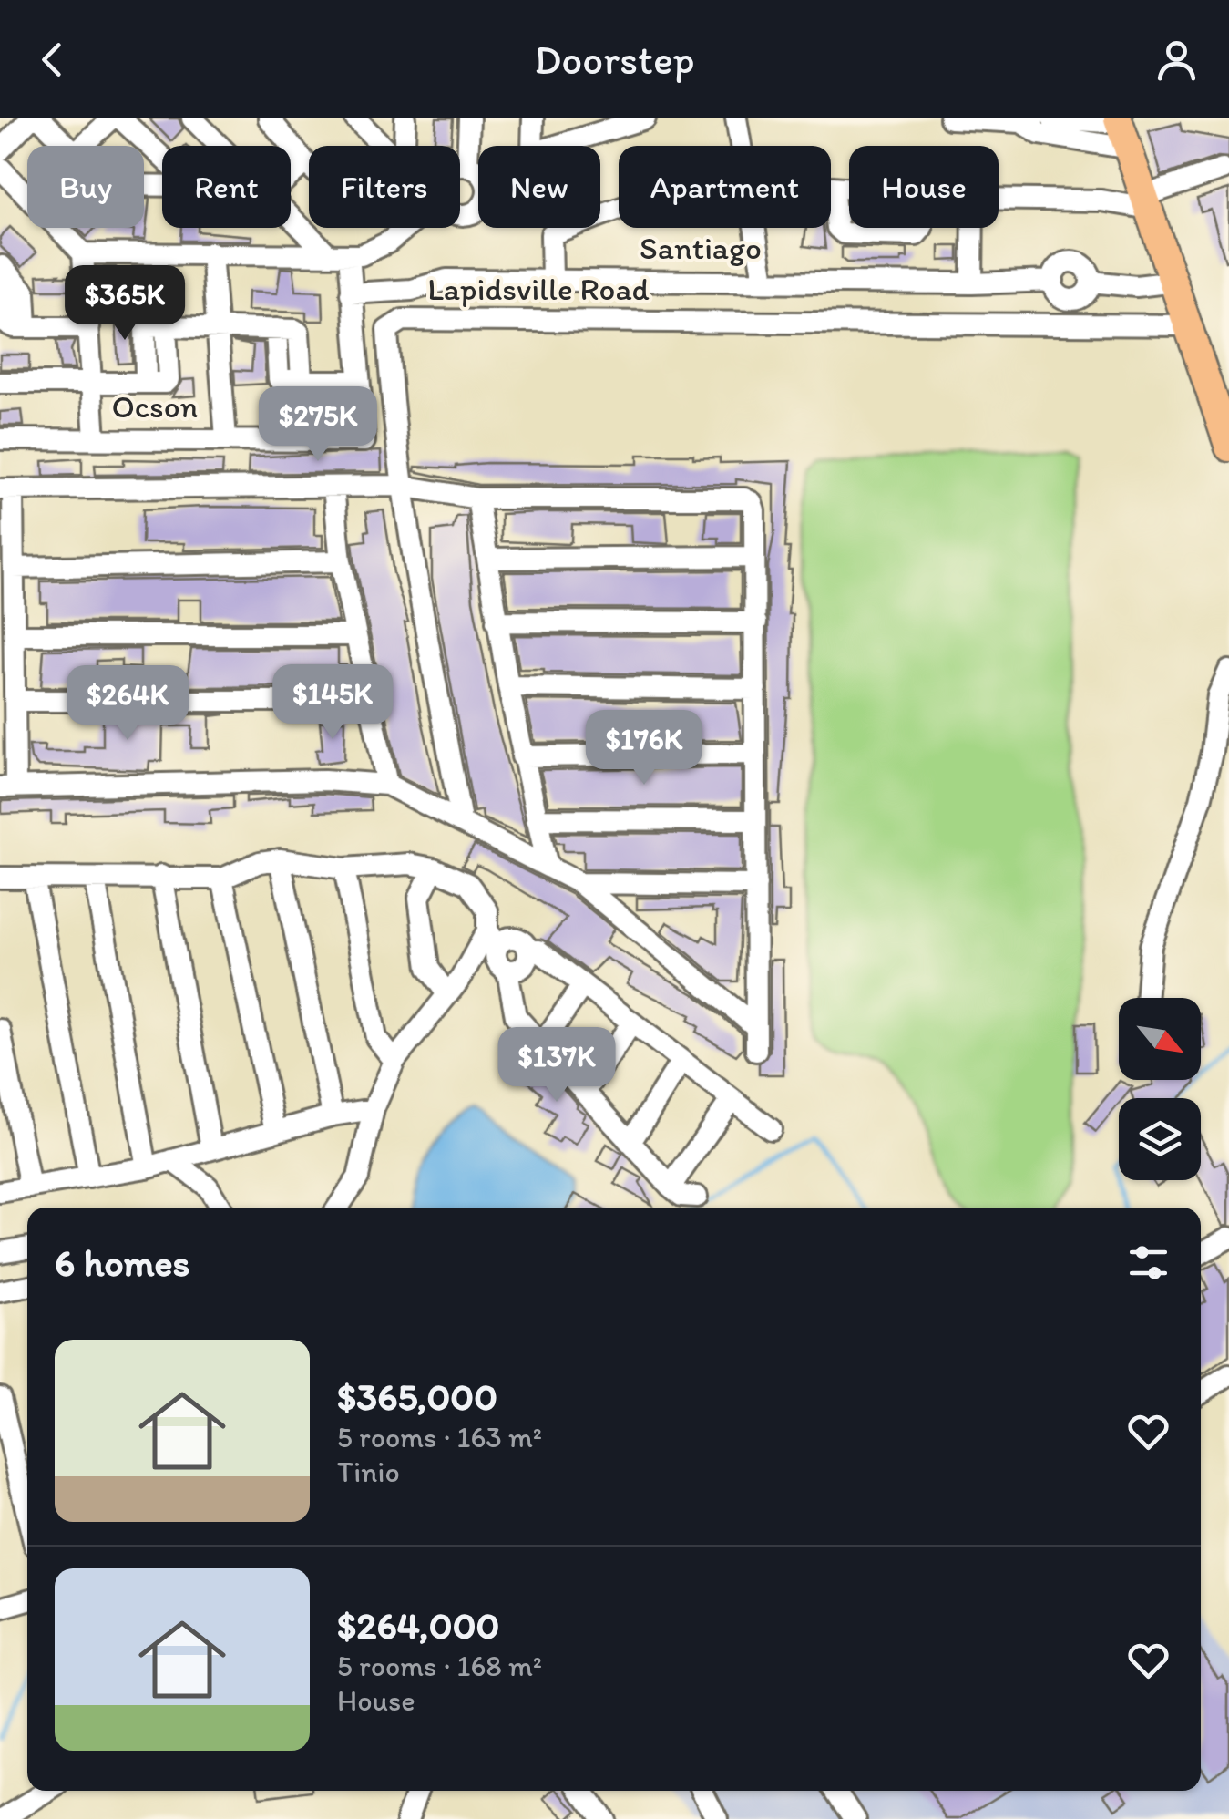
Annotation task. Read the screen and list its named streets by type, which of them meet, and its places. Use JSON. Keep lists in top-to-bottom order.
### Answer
{
  "streets": {
    "street": ["Santiago", "Lapidsville Road", "Ocson"]
  },
  "north": "bottom right",
  "page": {
    "header": "Doorstep",
    "chip": [
      "Buy",
      "Rent",
      "Filters",
      "New",
      "Apartment",
      "House"
    ],
    "price": [
      "$365K",
      "$275K",
      "$145K",
      "$264K",
      "$176K",
      "$137K"
    ],
    "heading": "6 homes",
    "list": [
      {
        "name": "$365,000",
        "note": "5 rooms · 163 m² · Tinio"
      },
      {
        "name": "$264,000",
        "note": "5 rooms · 168 m² · House"
      }
    ]
  }
}
